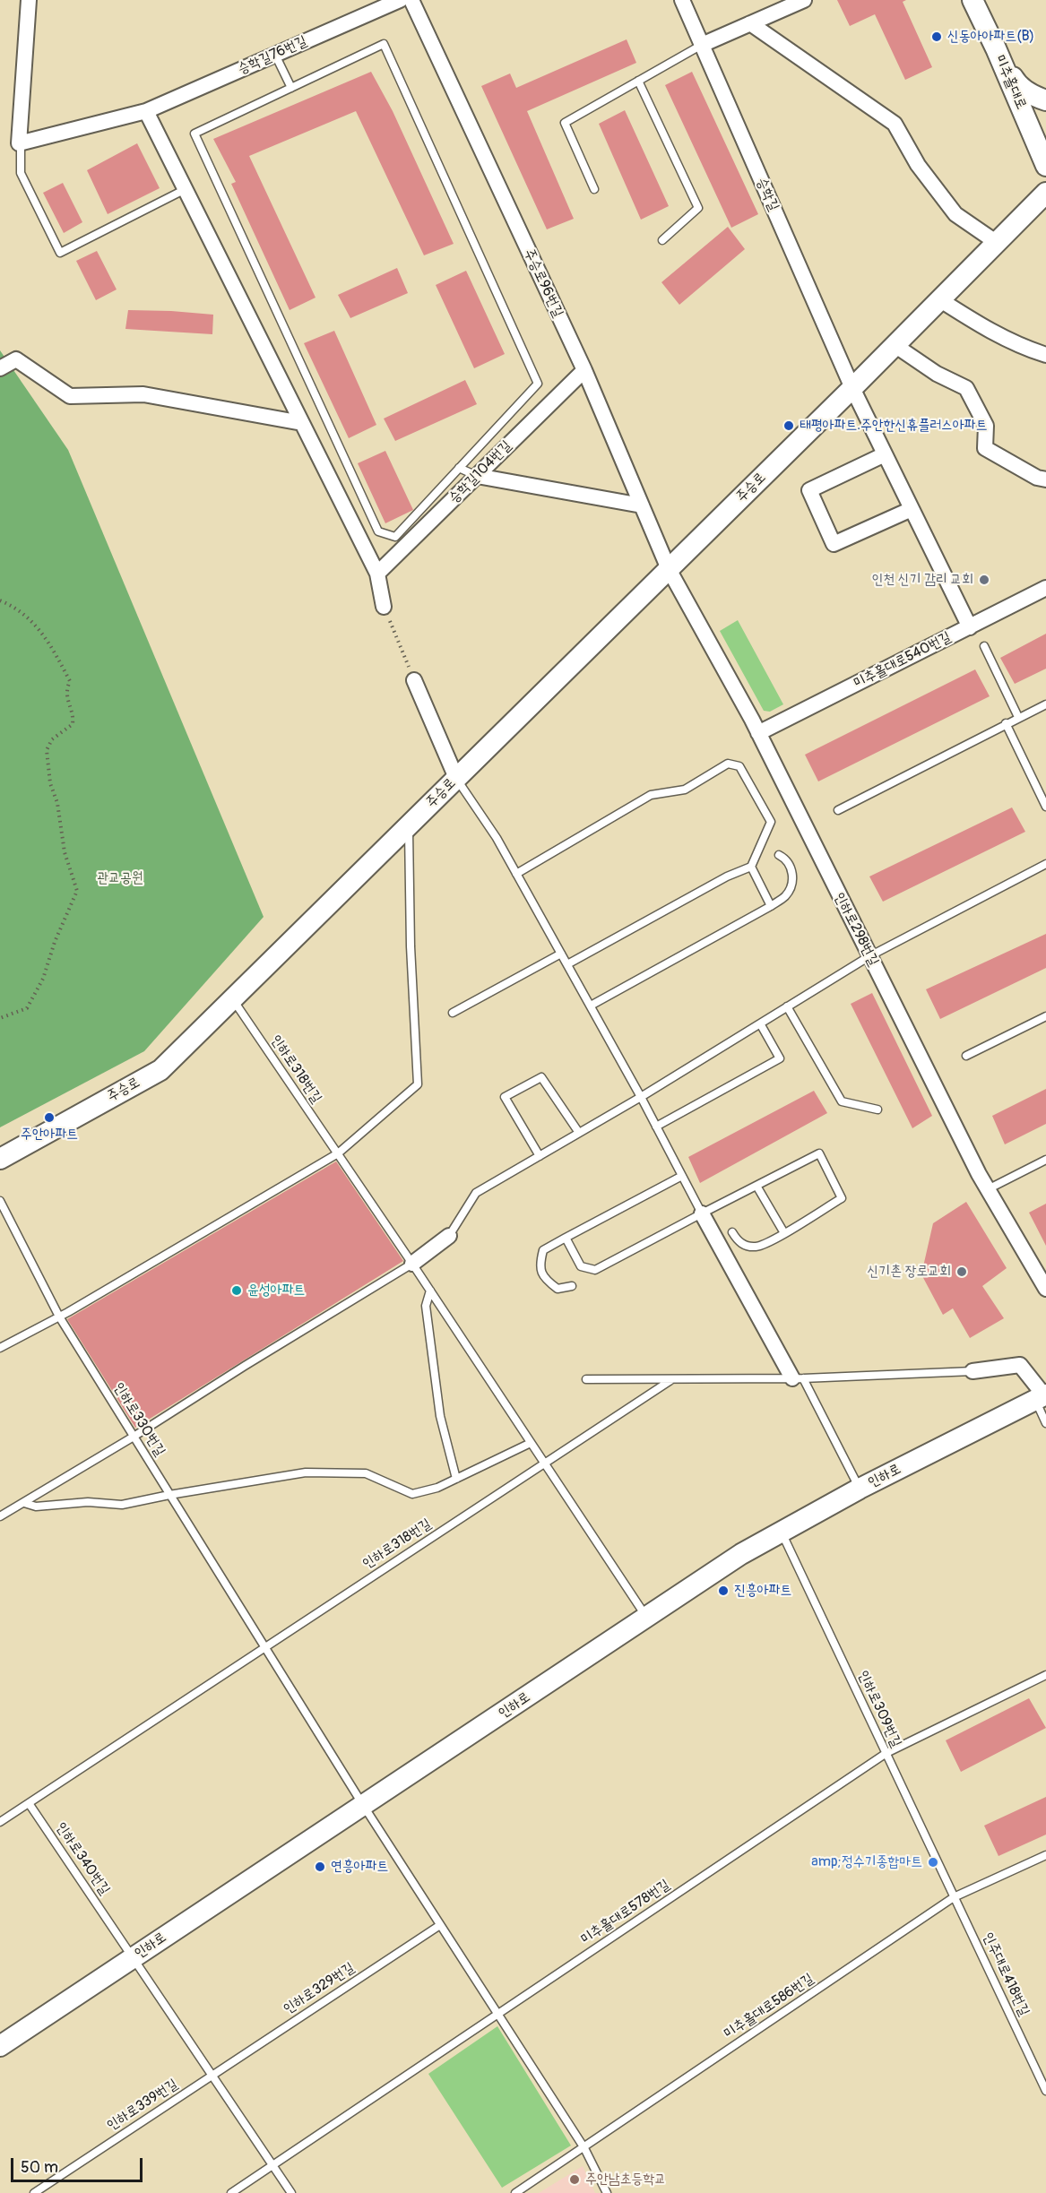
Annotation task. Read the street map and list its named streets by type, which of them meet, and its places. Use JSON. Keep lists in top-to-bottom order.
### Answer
{
  "streets": {
    "street": [
      "승학길76번길",
      "미추홀대로",
      "승학길",
      "주승로96번길",
      "승학길104번길",
      "주승로",
      "미추홀대로540번길",
      "인하로298번길",
      "인하로"
    ],
    "lane": [
      "인하로318번길",
      "인하로330번길",
      "인하로309번길",
      "인하로340번길",
      "미추홀대로578번길",
      "인주대로418번길",
      "인하로329번길",
      "미추홀대로586번길",
      "인하로339번길"
    ]
  },
  "crossings": [
    ["승학길", "주승로"],
    ["주승로96번길", "승학길104번길"],
    ["주승로96번길", "주승로"],
    ["주승로96번길", "인하로298번길"],
    ["주승로", "인하로298번길"],
    ["주승로", "인하로318번길"],
    ["미추홀대로540번길", "인하로298번길"],
    ["인하로318번길", "인하로330번길"],
    ["인하로318번길", "인하로"],
    ["인하로330번길", "인하로"],
    ["인하로", "인하로309번길"],
    ["인하로", "인하로340번길"],
    ["인하로309번길", "미추홀대로578번길"],
    ["인하로309번길", "인주대로418번길"],
    ["인하로309번길", "미추홀대로586번길"],
    ["인주대로418번길", "미추홀대로586번길"],
    ["인하로329번길", "인하로339번길"]
  ],
  "parks": ["관교공원"],
  "places": [
    "신동아아파트(B)",
    "태평아파트.주안한신휴플러스아파트",
    "인천 신기 감리 교회",
    "주안아파트",
    "신기촌 장로교회",
    "윤성아파트",
    "진흥아파트",
    "amp;정수기종합마트",
    "연흥아파트",
    "주안남초등학교"
  ],
  "scale_bar": "50 m"
}
